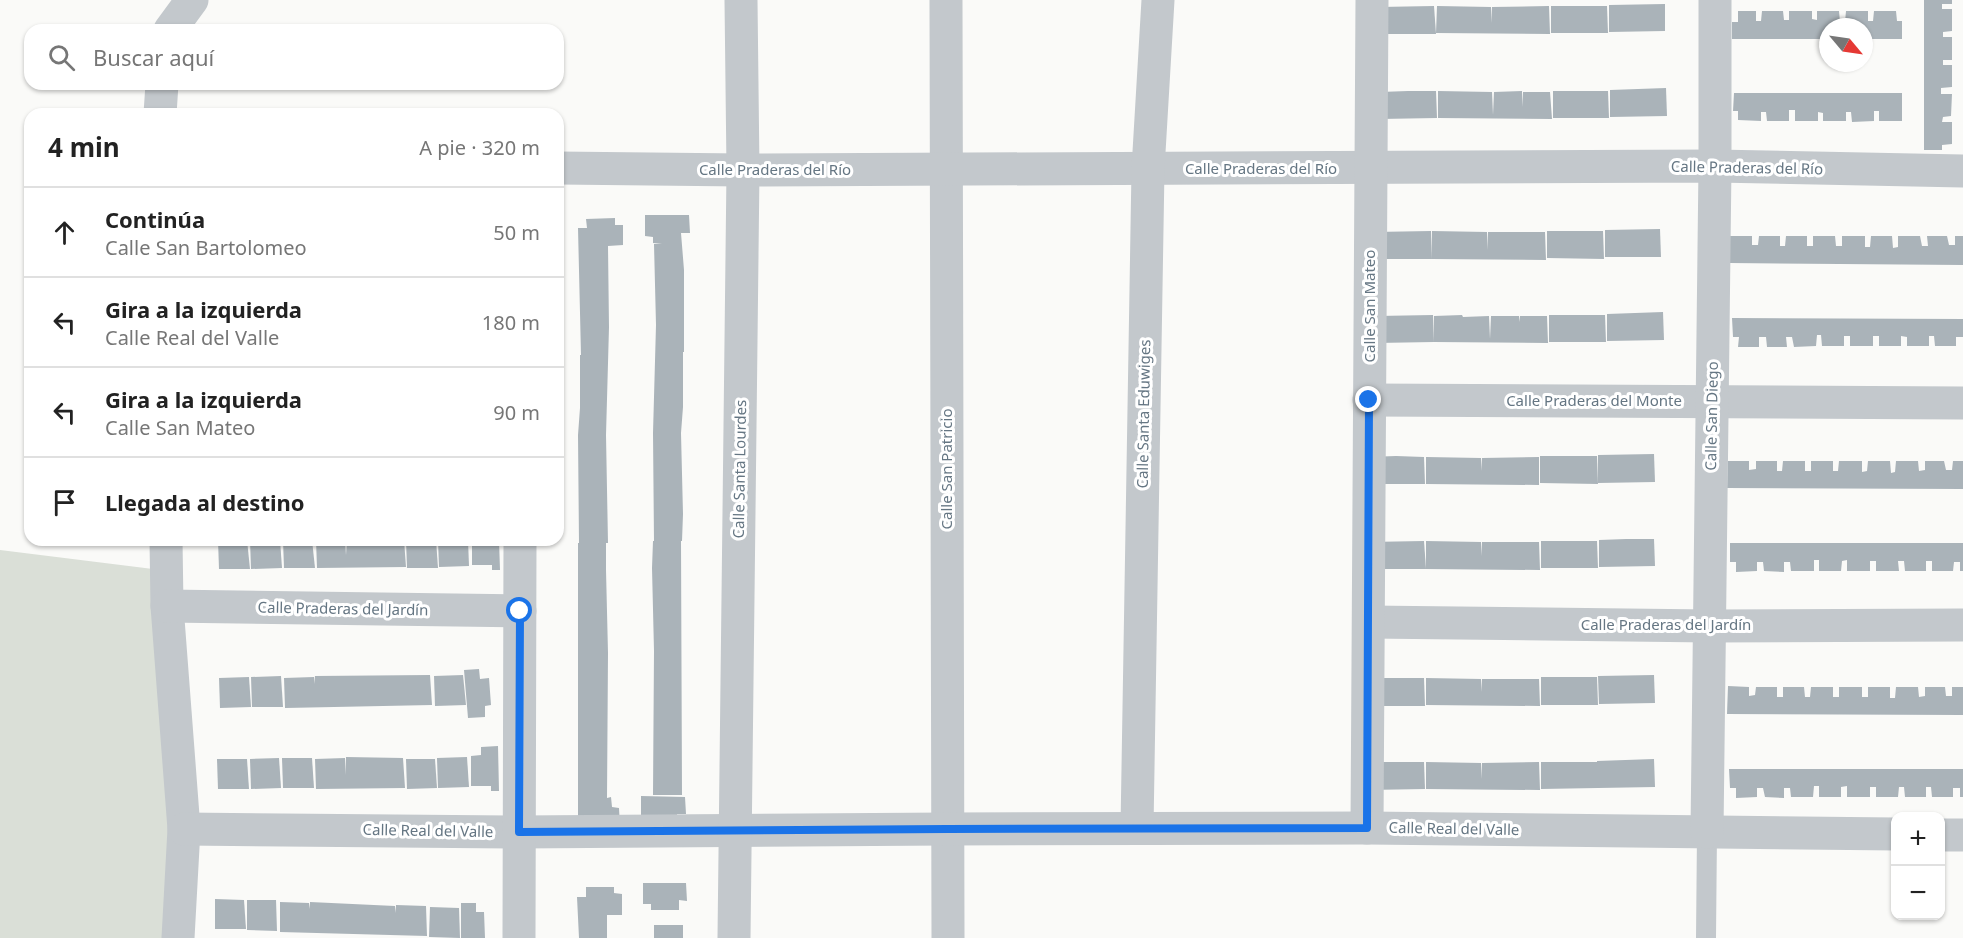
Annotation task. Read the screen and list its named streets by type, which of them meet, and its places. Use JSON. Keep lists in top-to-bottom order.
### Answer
{
  "streets": {
    "street": [
      "Calle Praderas del Río",
      "Calle San Mateo",
      "Calle Praderas del Monte",
      "Calle Santa Eduwiges",
      "Calle San Diego",
      "Calle Santa Lourdes",
      "Calle San Patricio",
      "Calle Praderas del Jardín",
      "Calle Real del Valle"
    ]
  },
  "crossings": [
    ["Calle Praderas del Río", "Calle San Mateo"],
    ["Calle Praderas del Río", "Calle Santa Eduwiges"],
    ["Calle Praderas del Río", "Calle San Diego"],
    ["Calle Praderas del Río", "Calle Santa Lourdes"],
    ["Calle Praderas del Río", "Calle San Patricio"],
    ["Calle San Mateo", "Calle Praderas del Monte"],
    ["Calle San Mateo", "Calle Praderas del Jardín"],
    ["Calle San Mateo", "Calle Real del Valle"],
    ["Calle Praderas del Monte", "Calle San Diego"],
    ["Calle Santa Eduwiges", "Calle Real del Valle"],
    ["Calle San Diego", "Calle Praderas del Jardín"],
    ["Calle San Diego", "Calle Real del Valle"],
    ["Calle Santa Lourdes", "Calle Real del Valle"],
    ["Calle San Patricio", "Calle Real del Valle"]
  ],
  "north": "bottom right",
  "page": {
    "search": "Buscar aquí",
    "heading": ["4 min", "A pie · 320 m"],
    "list": [
      ["Continúa", "Calle San Bartolomeo", "50 m"],
      ["Gira a la izquierda", "Calle Real del Valle", "180 m"],
      ["Gira a la izquierda", "Calle San Mateo", "90 m"],
      "Llegada al destino"
    ],
    "map_buttons": ["+", "−"]
  }
}
